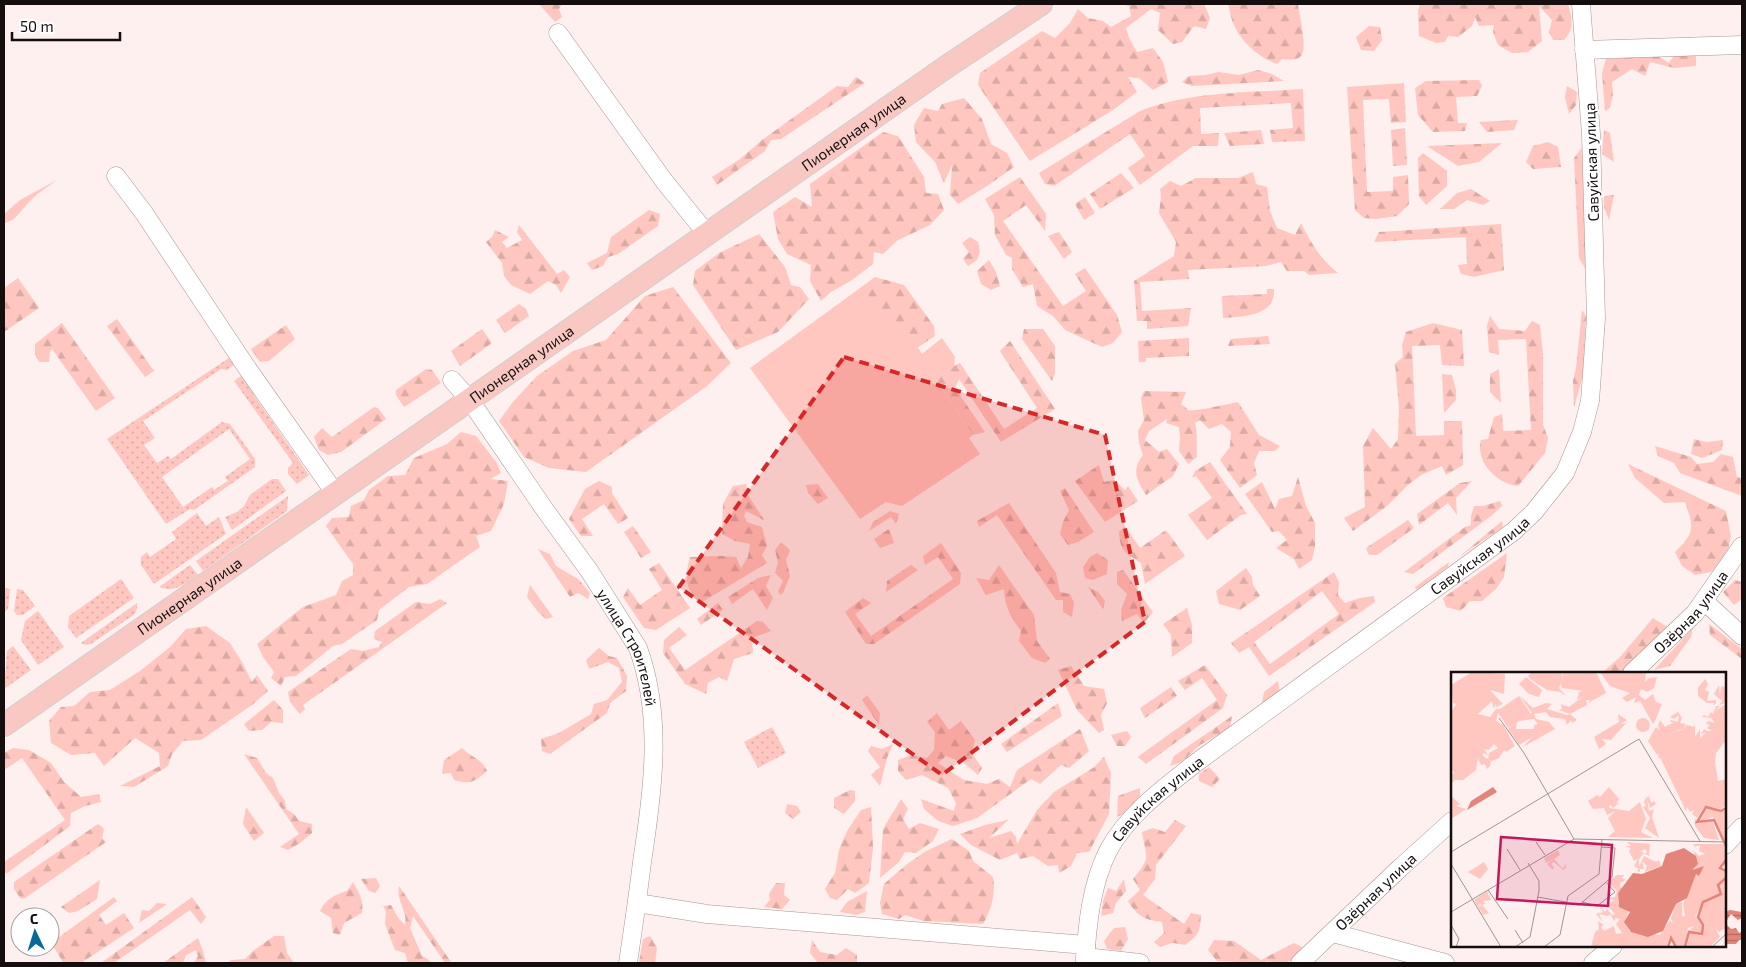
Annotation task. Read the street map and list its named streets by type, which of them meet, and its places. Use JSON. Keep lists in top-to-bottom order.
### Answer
{
  "streets": {
    "main road": ["Пионерная улица"],
    "street": ["Савуйская улица", "Озёрная улица", "улица Строителей"]
  },
  "crossings": [
    ["Пионерная улица", "улица Строителей"]
  ],
  "scale_bar": "50 m",
  "north": "top"
}
